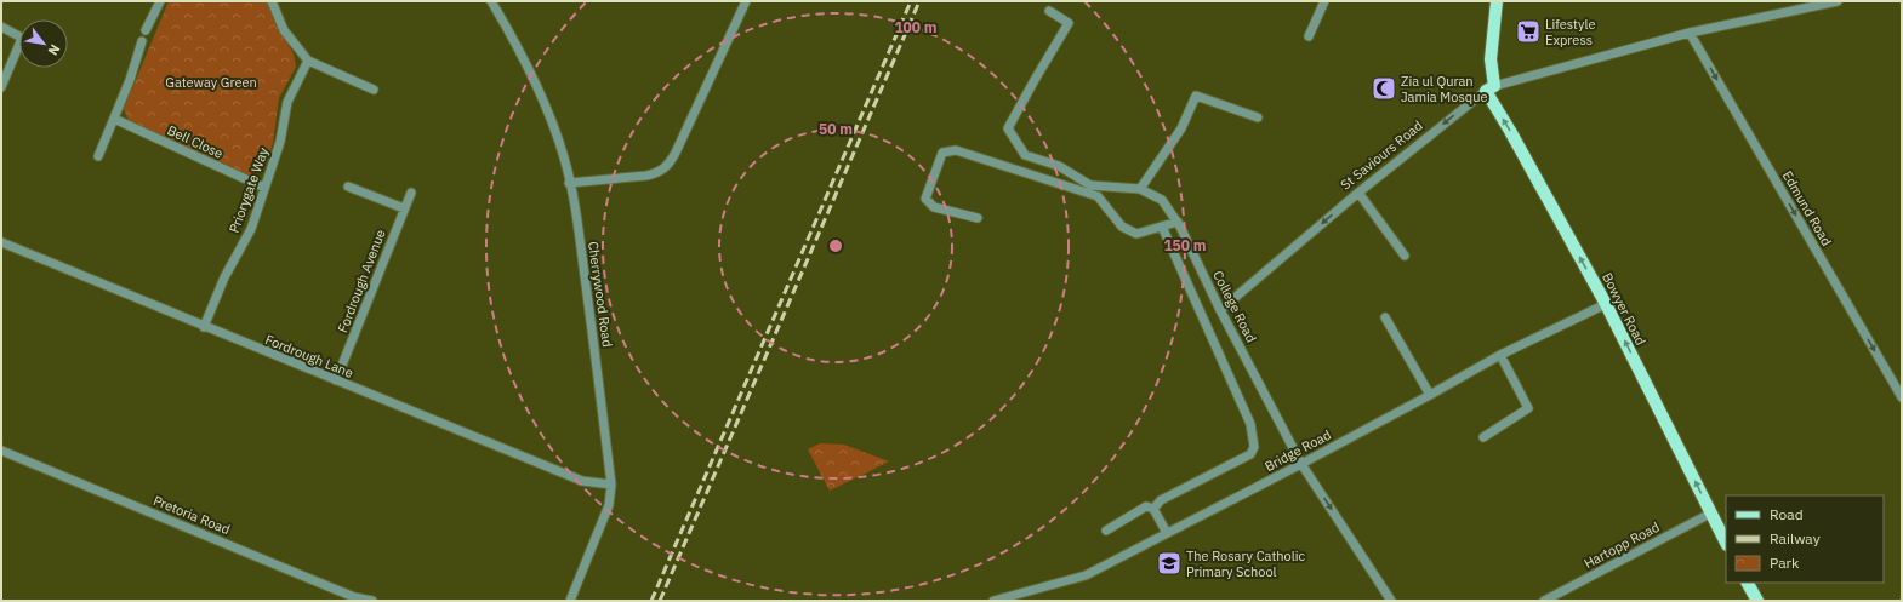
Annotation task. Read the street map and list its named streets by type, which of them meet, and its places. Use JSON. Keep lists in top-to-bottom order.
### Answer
{
  "streets": {
    "main road": ["Bowyer Road"],
    "street": [
      "Bell Close",
      "St Saviours Road",
      "Priorygate Way",
      "Edmund Road",
      "Fordrough Avenue",
      "Cherrywood Road",
      "College Road",
      "Fordrough Lane",
      "Bridge Road",
      "Pretoria Road",
      "Hartopp Road"
    ]
  },
  "crossings": [
    ["Bell Close", "Priorygate Way"],
    ["St Saviours Road", "Edmund Road"],
    ["St Saviours Road", "College Road"],
    ["St Saviours Road", "Bowyer Road"],
    ["Priorygate Way", "Fordrough Lane"],
    ["Fordrough Avenue", "Fordrough Lane"],
    ["Cherrywood Road", "Fordrough Lane"],
    ["College Road", "Bridge Road"],
    ["Bowyer Road", "Bridge Road"],
    ["Bowyer Road", "Hartopp Road"]
  ],
  "one_way": ["St Saviours Road", "Edmund Road", "Bowyer Road"],
  "parks": ["Gateway Green"],
  "places": {
    "supermarket": ["Lifestyle Express"],
    "mosque": ["Zia ul Quran Jamia Mosque"],
    "school or university": ["The Rosary Catholic Primary School"]
  },
  "legend": ["Road", "Railway", "Park"],
  "north": "bottom right",
  "rings": ["100 m", "50 m", "150 m"]
}
